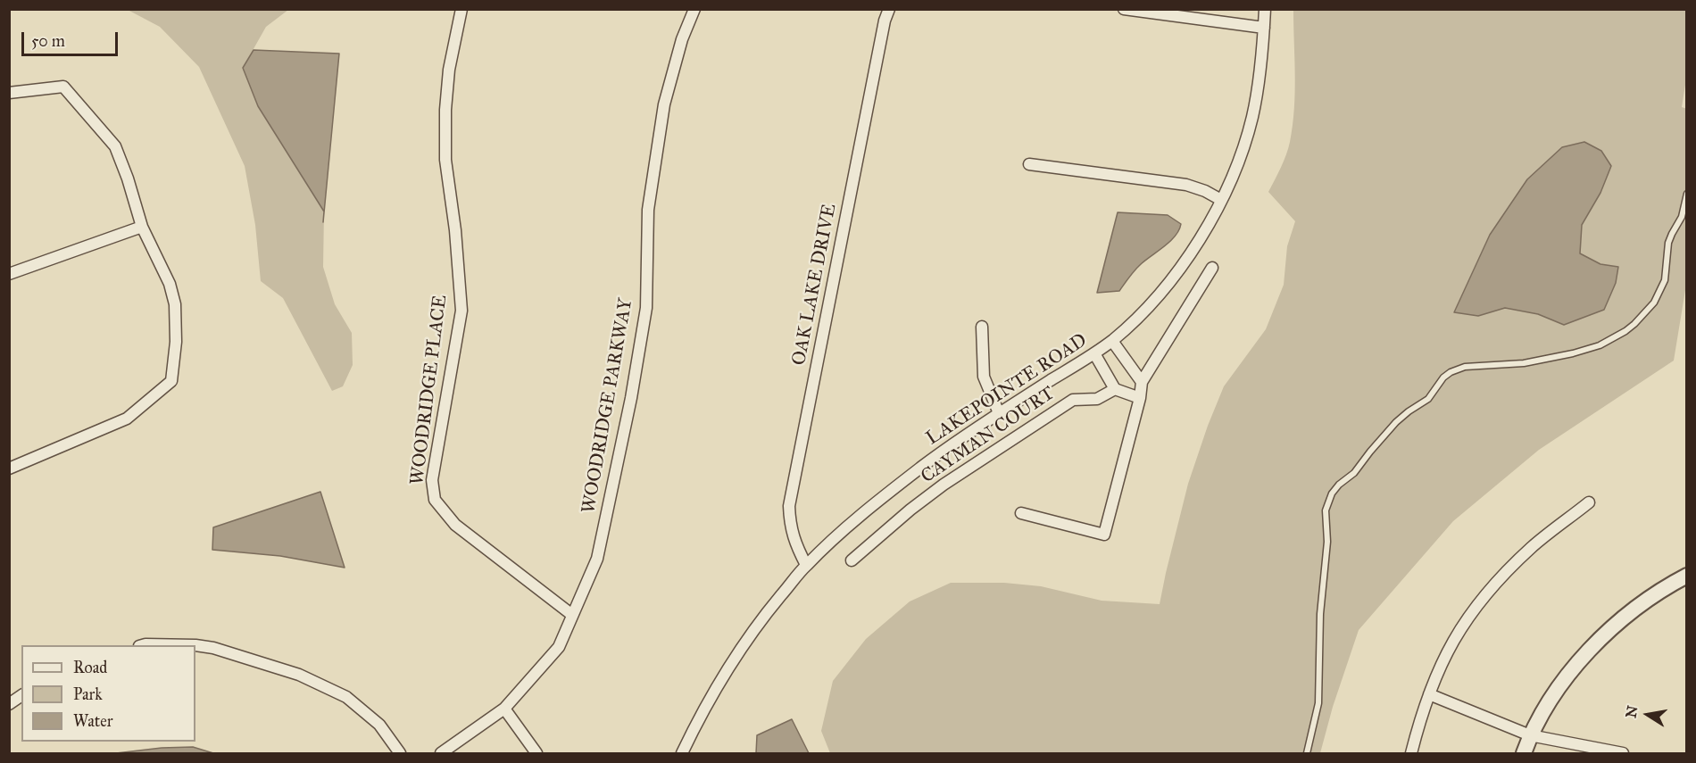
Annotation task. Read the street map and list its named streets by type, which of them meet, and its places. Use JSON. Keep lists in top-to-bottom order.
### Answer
{
  "streets": {
    "street": [
      "OAK LAKE DRIVE",
      "WOODRIDGE PLACE",
      "LAKEPOINTE ROAD",
      "WOODRIDGE PARKWAY",
      "CAYMAN COURT"
    ]
  },
  "crossings": [
    ["OAK LAKE DRIVE", "LAKEPOINTE ROAD"],
    ["WOODRIDGE PLACE", "WOODRIDGE PARKWAY"]
  ],
  "legend": ["Road", "Park", "Water"],
  "scale_bar": "50 m",
  "north": "left"
}
